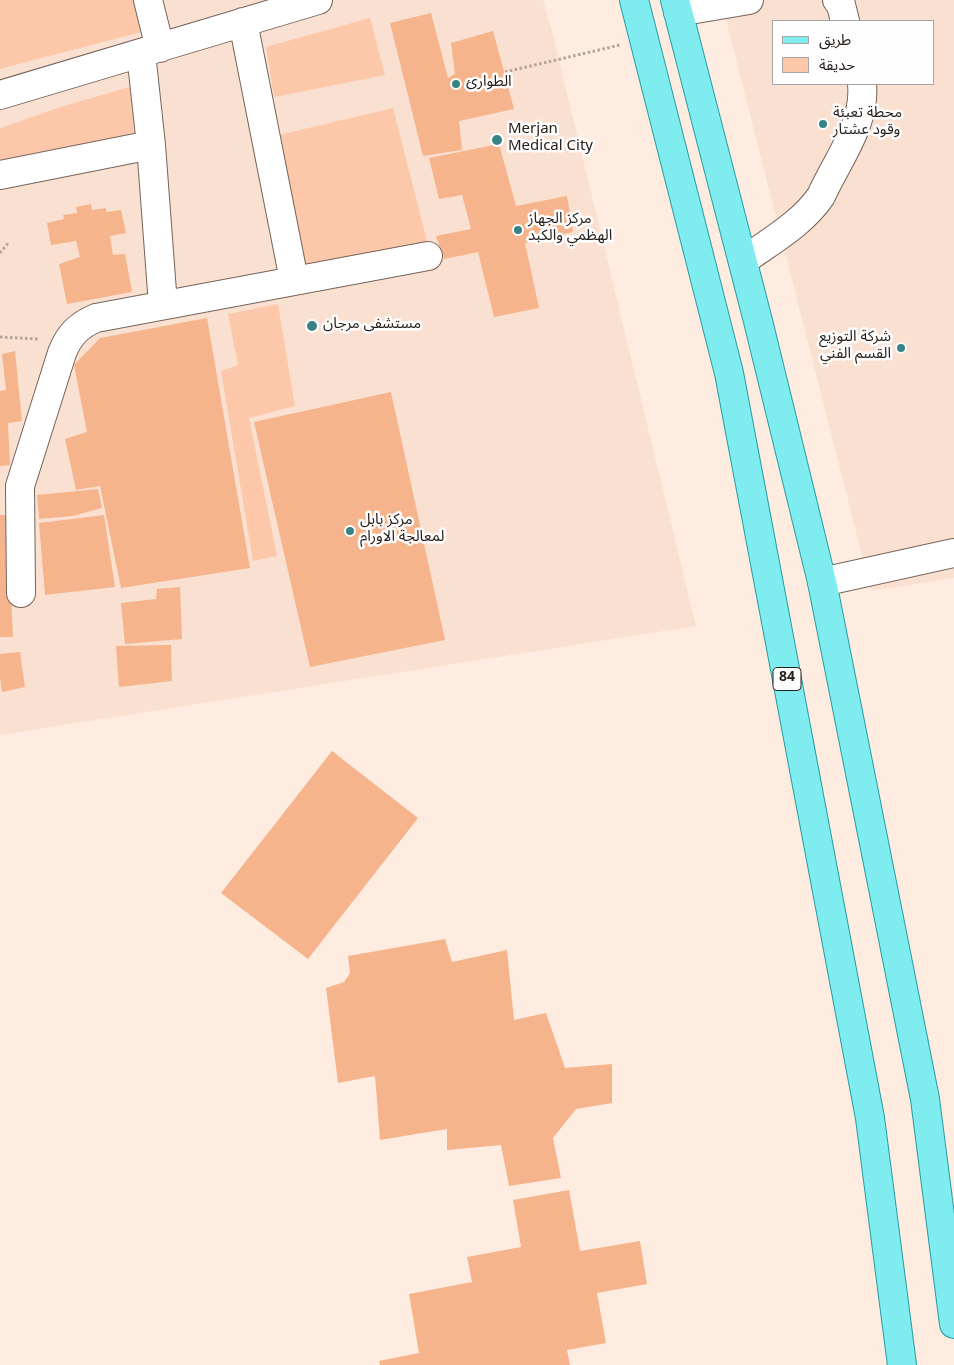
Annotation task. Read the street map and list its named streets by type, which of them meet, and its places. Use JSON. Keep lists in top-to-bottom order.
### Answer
{
  "streets": {
    "main road": ["84"]
  },
  "places": [
    "الطوارئ",
    "محطة تعبئة وقود عشتار",
    "Merjan Medical City",
    "مركز الجهاز الهظمي والكبد",
    "مستشفى مرجان",
    "شركة التوزيع القسم الفني",
    "مركز بابل لمعالجة الاورام"
  ],
  "legend": ["طريق", "حديقة"]
}
